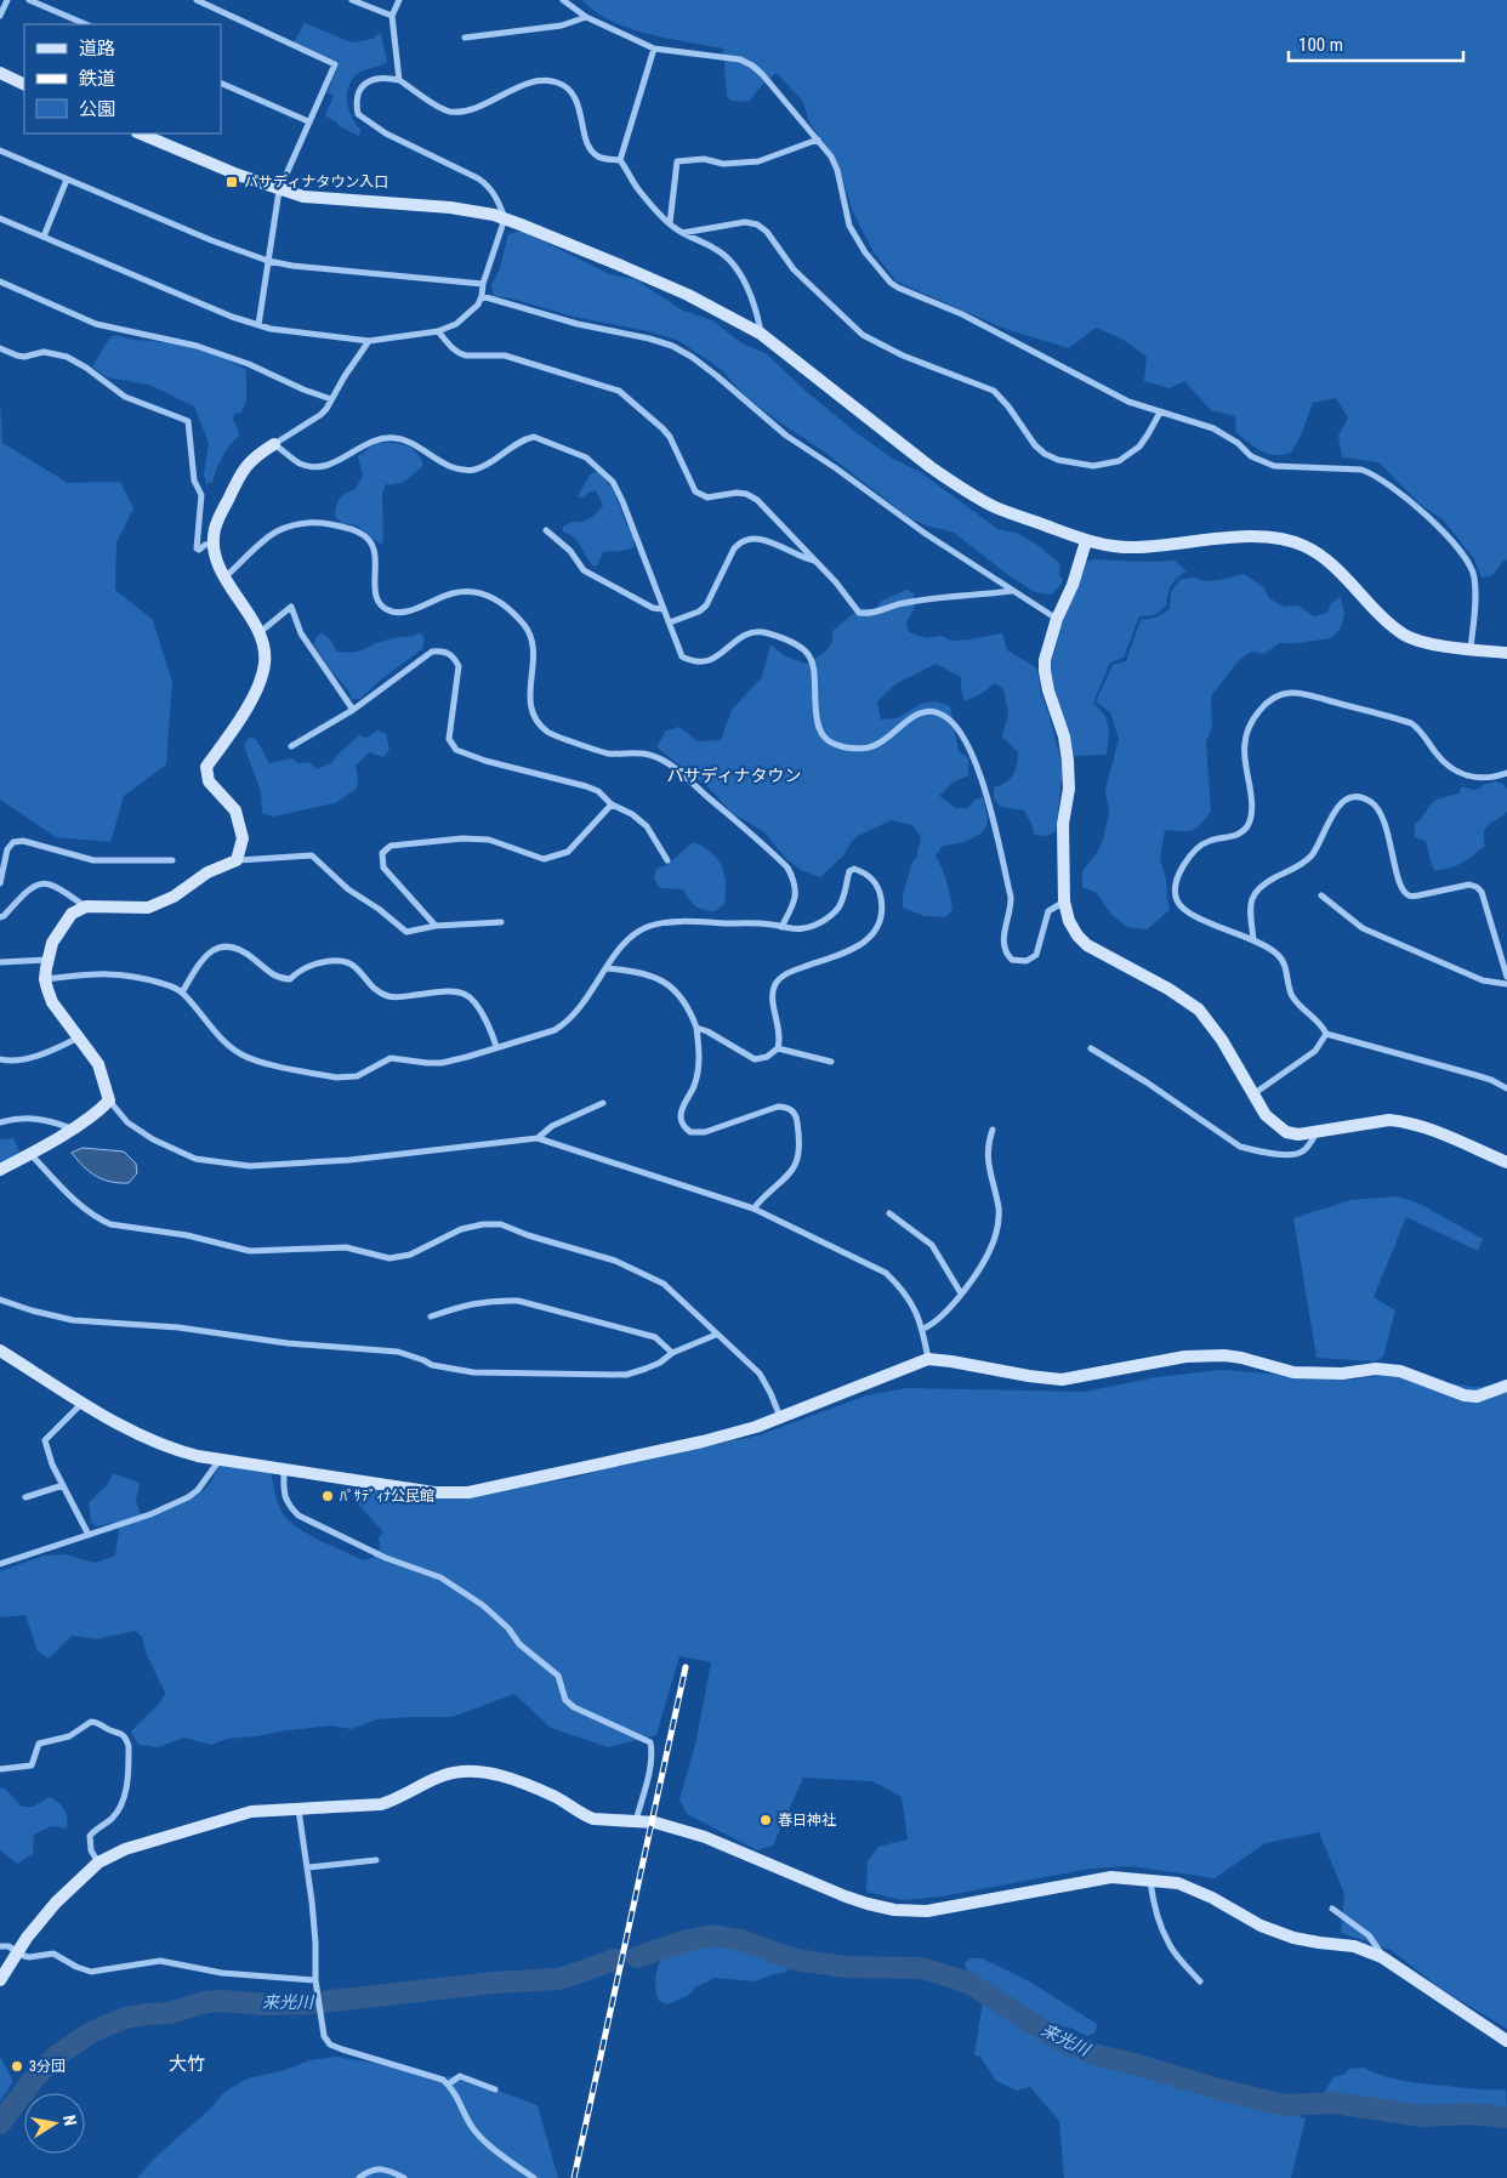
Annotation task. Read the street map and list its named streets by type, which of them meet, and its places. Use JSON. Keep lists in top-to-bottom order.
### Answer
{
  "districts": ["パサディナタウン", "大竹"],
  "water": ["来光川"],
  "places": {
    "transit": ["パサディナタウン入口"],
    "other": ["ﾊﾟｻﾃﾞｨﾅ公民館", "春日神社", "3分団"]
  },
  "legend": ["道路", "鉄道", "公園"],
  "scale_bar": "100 m",
  "north": "right"
}
